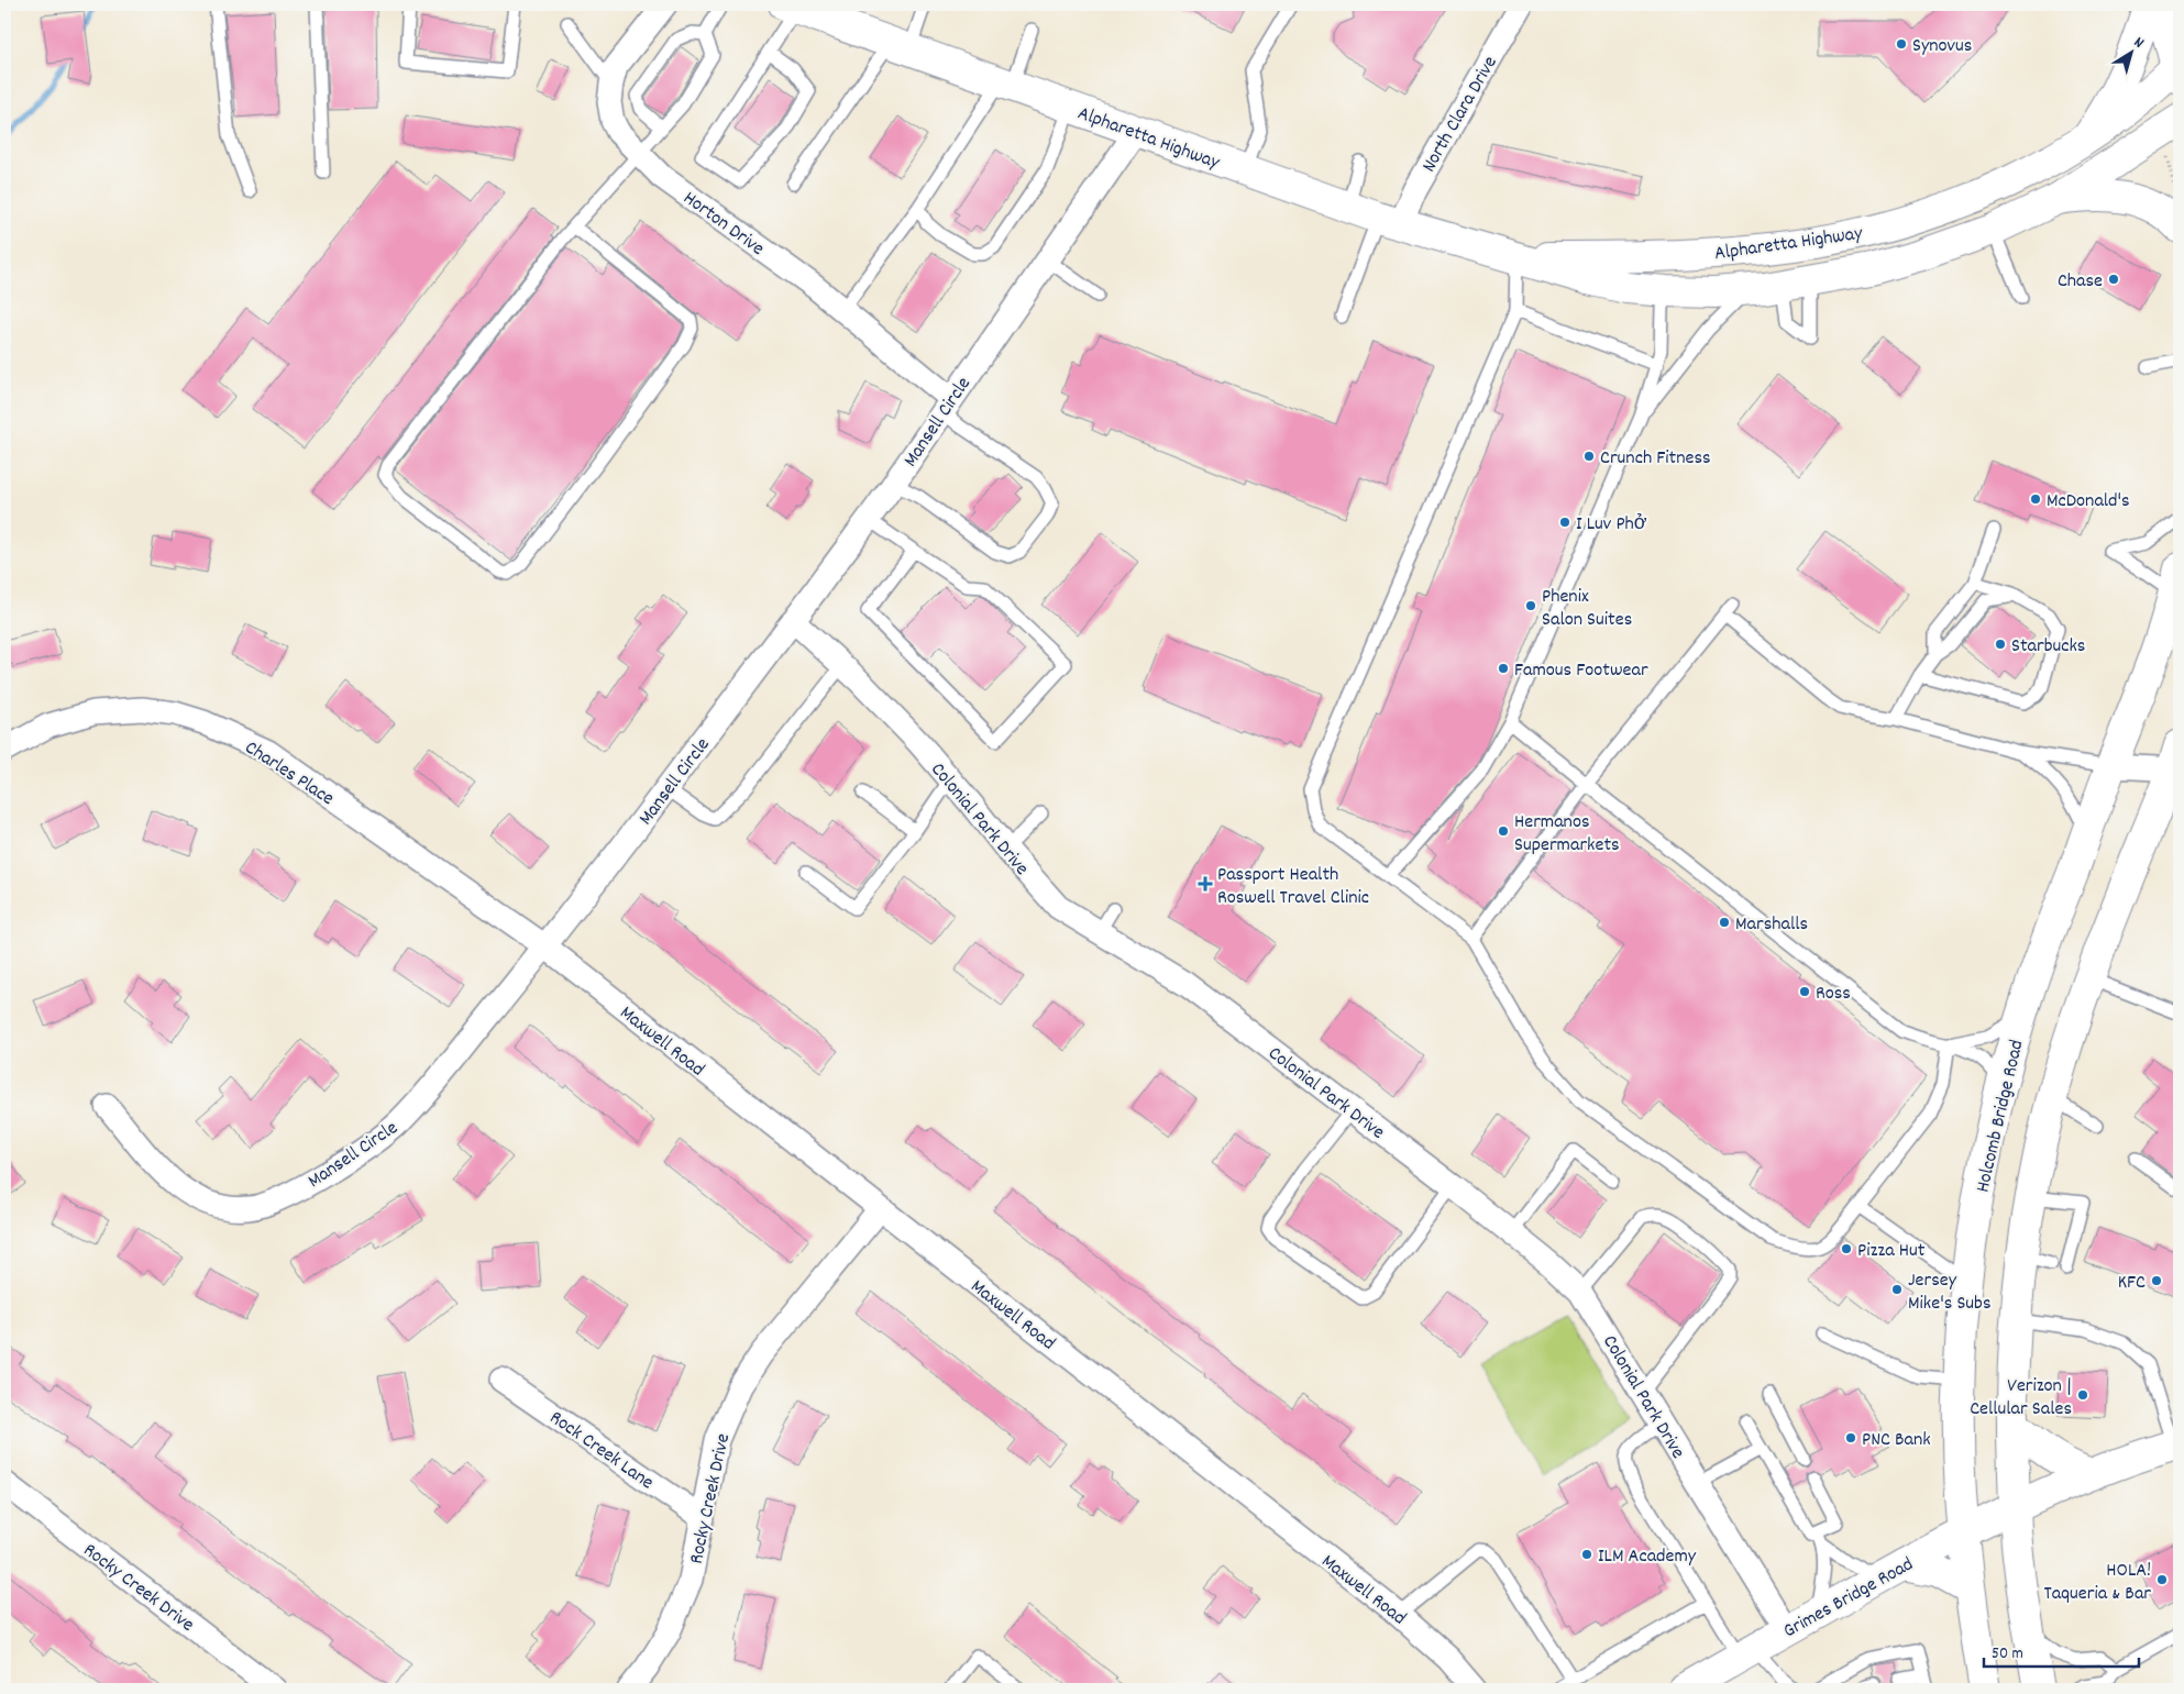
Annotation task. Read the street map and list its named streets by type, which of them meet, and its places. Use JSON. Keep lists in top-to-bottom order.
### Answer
{
  "streets": {
    "main road": ["Alpharetta Highway", "Holcomb Bridge Road", "Grimes Bridge Road"],
    "street": [
      "North Clara Drive",
      "Horton Drive",
      "Mansell Circle",
      "Charles Place",
      "Colonial Park Drive",
      "Maxwell Road",
      "Rock Creek Lane",
      "Rocky Creek Drive"
    ]
  },
  "crossings": [
    ["North Clara Drive", "Alpharetta Highway"],
    ["Alpharetta Highway", "Mansell Circle"],
    ["Horton Drive", "Mansell Circle"],
    ["Mansell Circle", "Charles Place"],
    ["Mansell Circle", "Colonial Park Drive"],
    ["Mansell Circle", "Maxwell Road"],
    ["Charles Place", "Maxwell Road"],
    ["Colonial Park Drive", "Grimes Bridge Road"],
    ["Maxwell Road", "Rocky Creek Drive"],
    ["Holcomb Bridge Road", "Grimes Bridge Road"],
    ["Rock Creek Lane", "Rocky Creek Drive"]
  ],
  "places": {
    "other": [
      "Synovus",
      "Chase",
      "Crunch Fitness",
      "McDonald's",
      "I Luv Phở",
      "Phenix Salon Suites",
      "Starbucks",
      "Famous Footwear",
      "Hermanos Supermarkets",
      "Marshalls",
      "Ross",
      "Pizza Hut",
      "KFC",
      "Jersey Mike's Subs",
      "Verizon | Cellular Sales",
      "PNC Bank",
      "ILM Academy",
      "HOLA! Taqueria & Bar"
    ],
    "health": ["Passport Health Roswell Travel Clinic"]
  },
  "scale_bar": "50 m",
  "north": "top right"
}
